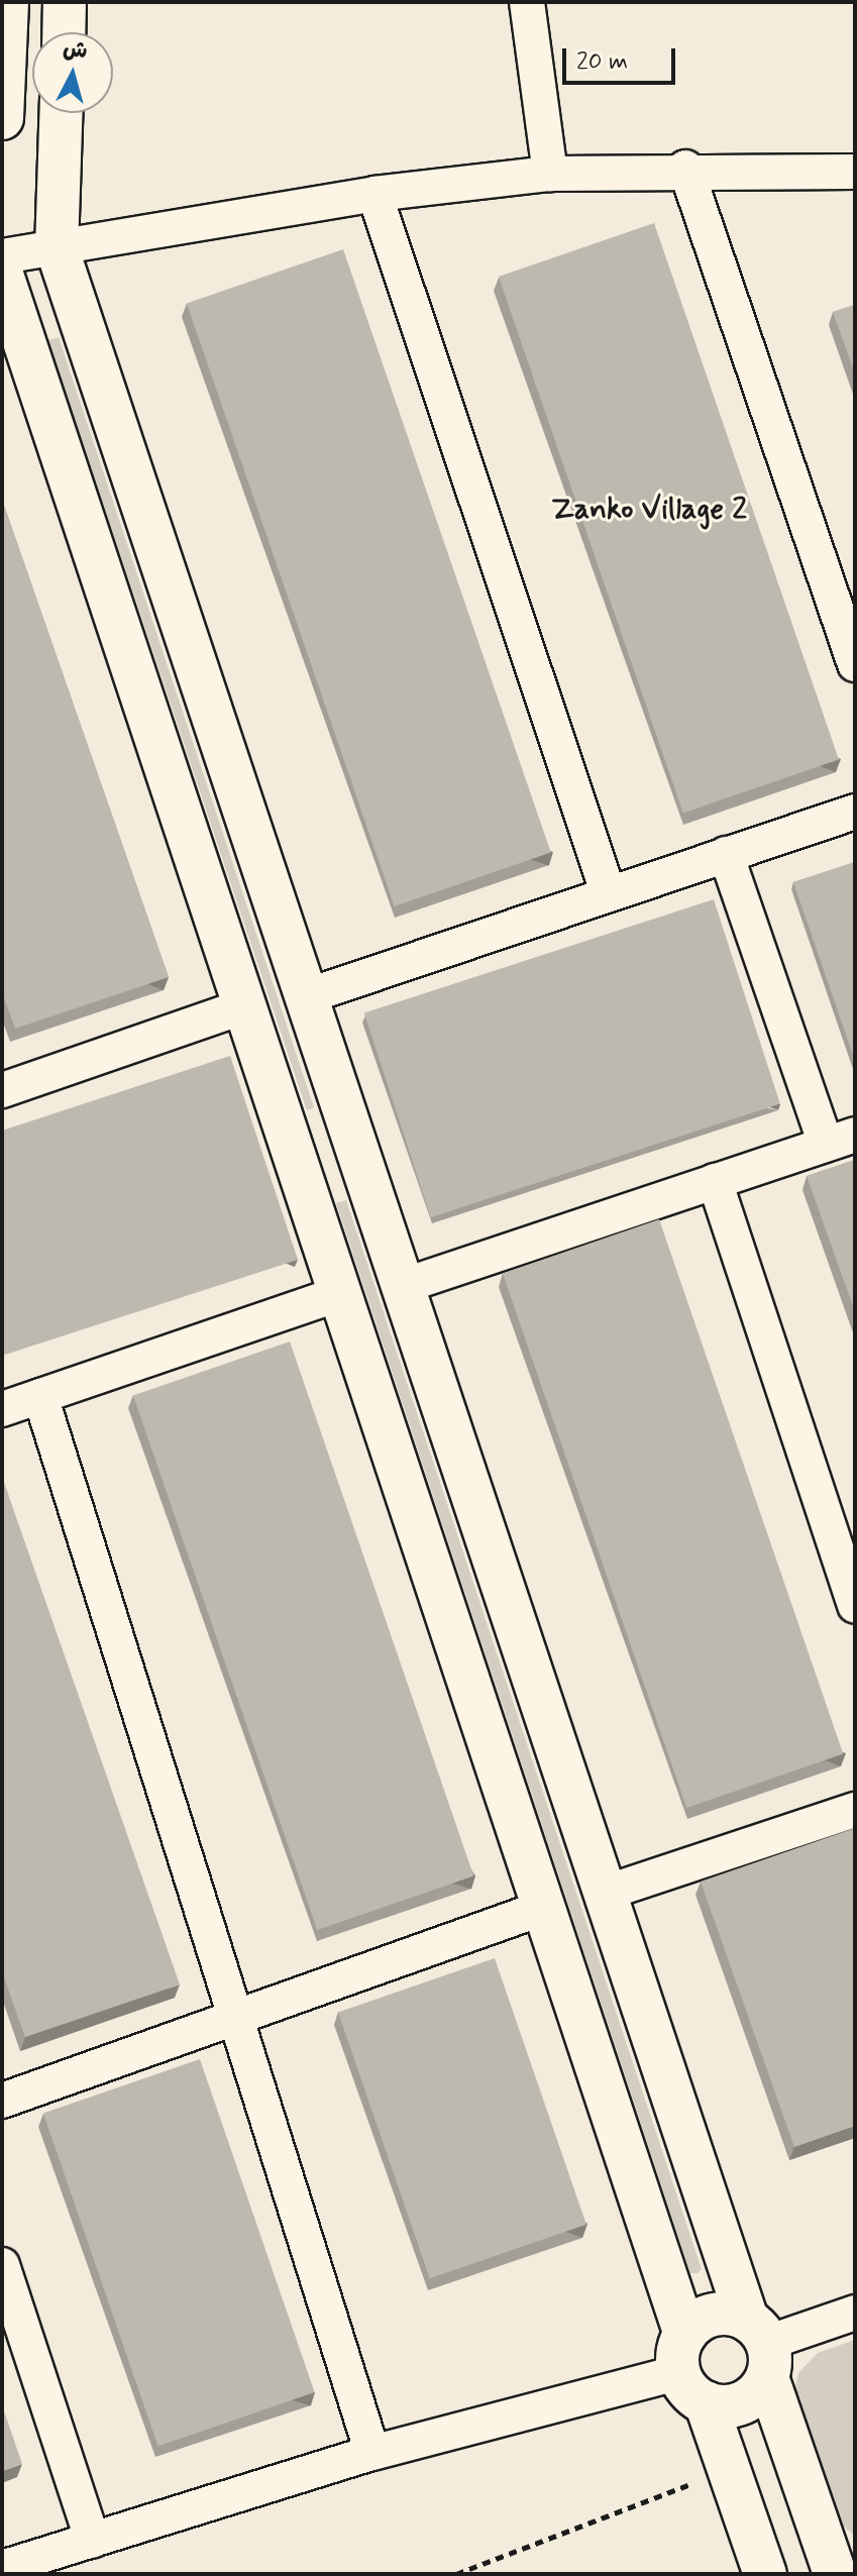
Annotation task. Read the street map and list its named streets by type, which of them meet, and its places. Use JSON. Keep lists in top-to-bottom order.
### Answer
{
  "districts": ["Zanko Village 2"],
  "scale_bar": "20 m",
  "north": "top"
}
